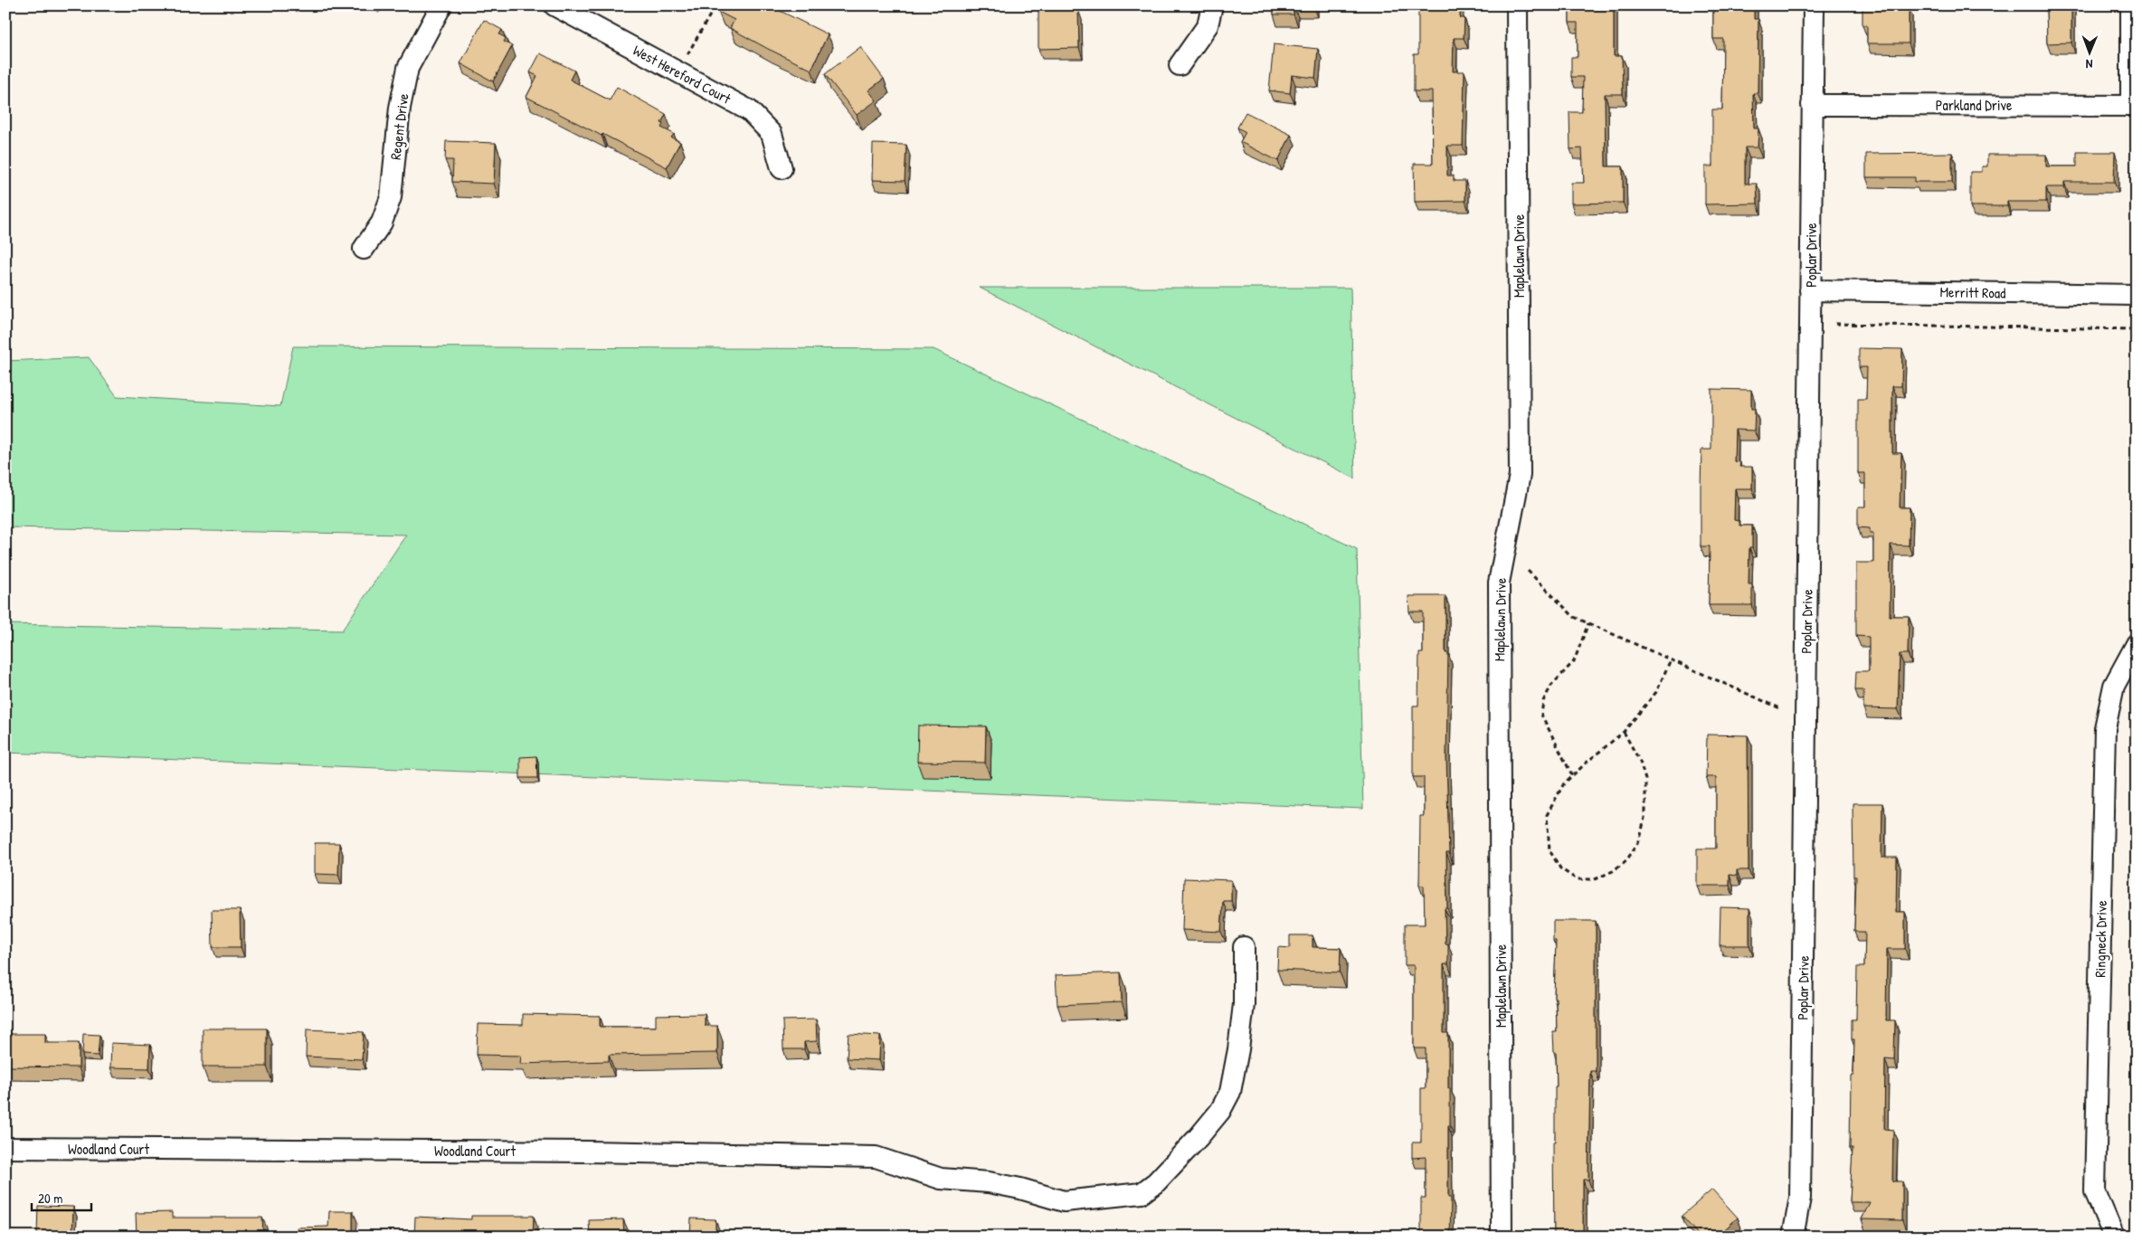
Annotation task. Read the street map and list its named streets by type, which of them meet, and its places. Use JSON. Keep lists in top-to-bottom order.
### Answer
{
  "streets": {
    "street": [
      "West Hereford Court",
      "Parkland Drive",
      "Regent Drive",
      "Poplar Drive",
      "Maplelawn Drive",
      "Merritt Road",
      "Ringneck Drive",
      "Woodland Court"
    ]
  },
  "crossings": [
    ["Parkland Drive", "Poplar Drive"],
    ["Poplar Drive", "Merritt Road"]
  ],
  "scale_bar": "20 m",
  "north": "bottom"
}
